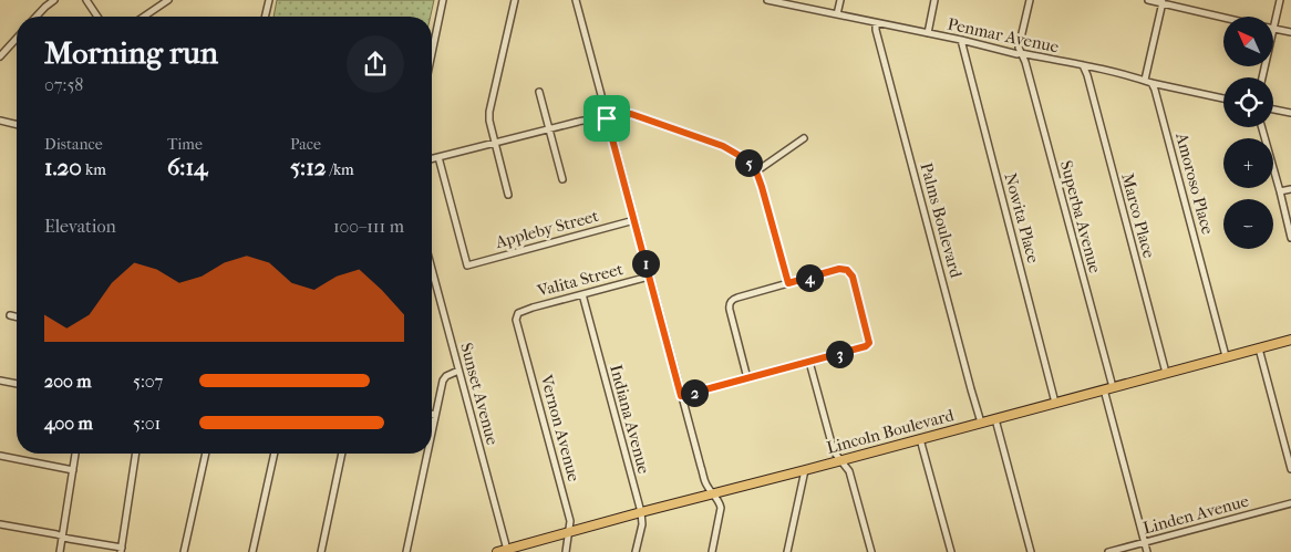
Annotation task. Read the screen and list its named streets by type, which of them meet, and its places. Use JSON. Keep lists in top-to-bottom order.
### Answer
{
  "streets": {
    "highway": ["Lincoln Boulevard"],
    "street": [
      "Penmar Avenue",
      "Amoroso Place",
      "Marco Place",
      "Superba Avenue",
      "Nowita Place",
      "Palms Boulevard",
      "Appleby Street",
      "Valita Street",
      "Sunset Avenue",
      "Indiana Avenue",
      "Vernon Avenue",
      "Linden Avenue"
    ]
  },
  "crossings": [
    ["Penmar Avenue", "Amoroso Place"],
    ["Penmar Avenue", "Marco Place"],
    ["Penmar Avenue", "Superba Avenue"],
    ["Penmar Avenue", "Nowita Place"],
    ["Penmar Avenue", "Palms Boulevard"],
    ["Amoroso Place", "Lincoln Boulevard"],
    ["Marco Place", "Lincoln Boulevard"],
    ["Superba Avenue", "Lincoln Boulevard"],
    ["Superba Avenue", "Linden Avenue"],
    ["Nowita Place", "Lincoln Boulevard"],
    ["Palms Boulevard", "Lincoln Boulevard"],
    ["Valita Street", "Indiana Avenue"],
    ["Valita Street", "Vernon Avenue"],
    ["Sunset Avenue", "Lincoln Boulevard"],
    ["Indiana Avenue", "Lincoln Boulevard"],
    ["Vernon Avenue", "Lincoln Boulevard"]
  ],
  "north": "top left",
  "page": {
    "map_buttons": ["+", "−"],
    "heading": ["Morning run", "07:58"],
    "stats": [
      ["Distance", "1.20 km"],
      ["Time", "6:14"],
      ["Pace", "5:12 /km"]
    ],
    "pins": [
      "5",
      "1",
      "4",
      "3",
      "2"
    ],
    "chart": ["Elevation", "100–111 m"],
    "list": [
      {
        "name": "200 m",
        "note": "5:07"
      },
      {
        "name": "400 m",
        "note": "5:01"
      }
    ]
  }
}
